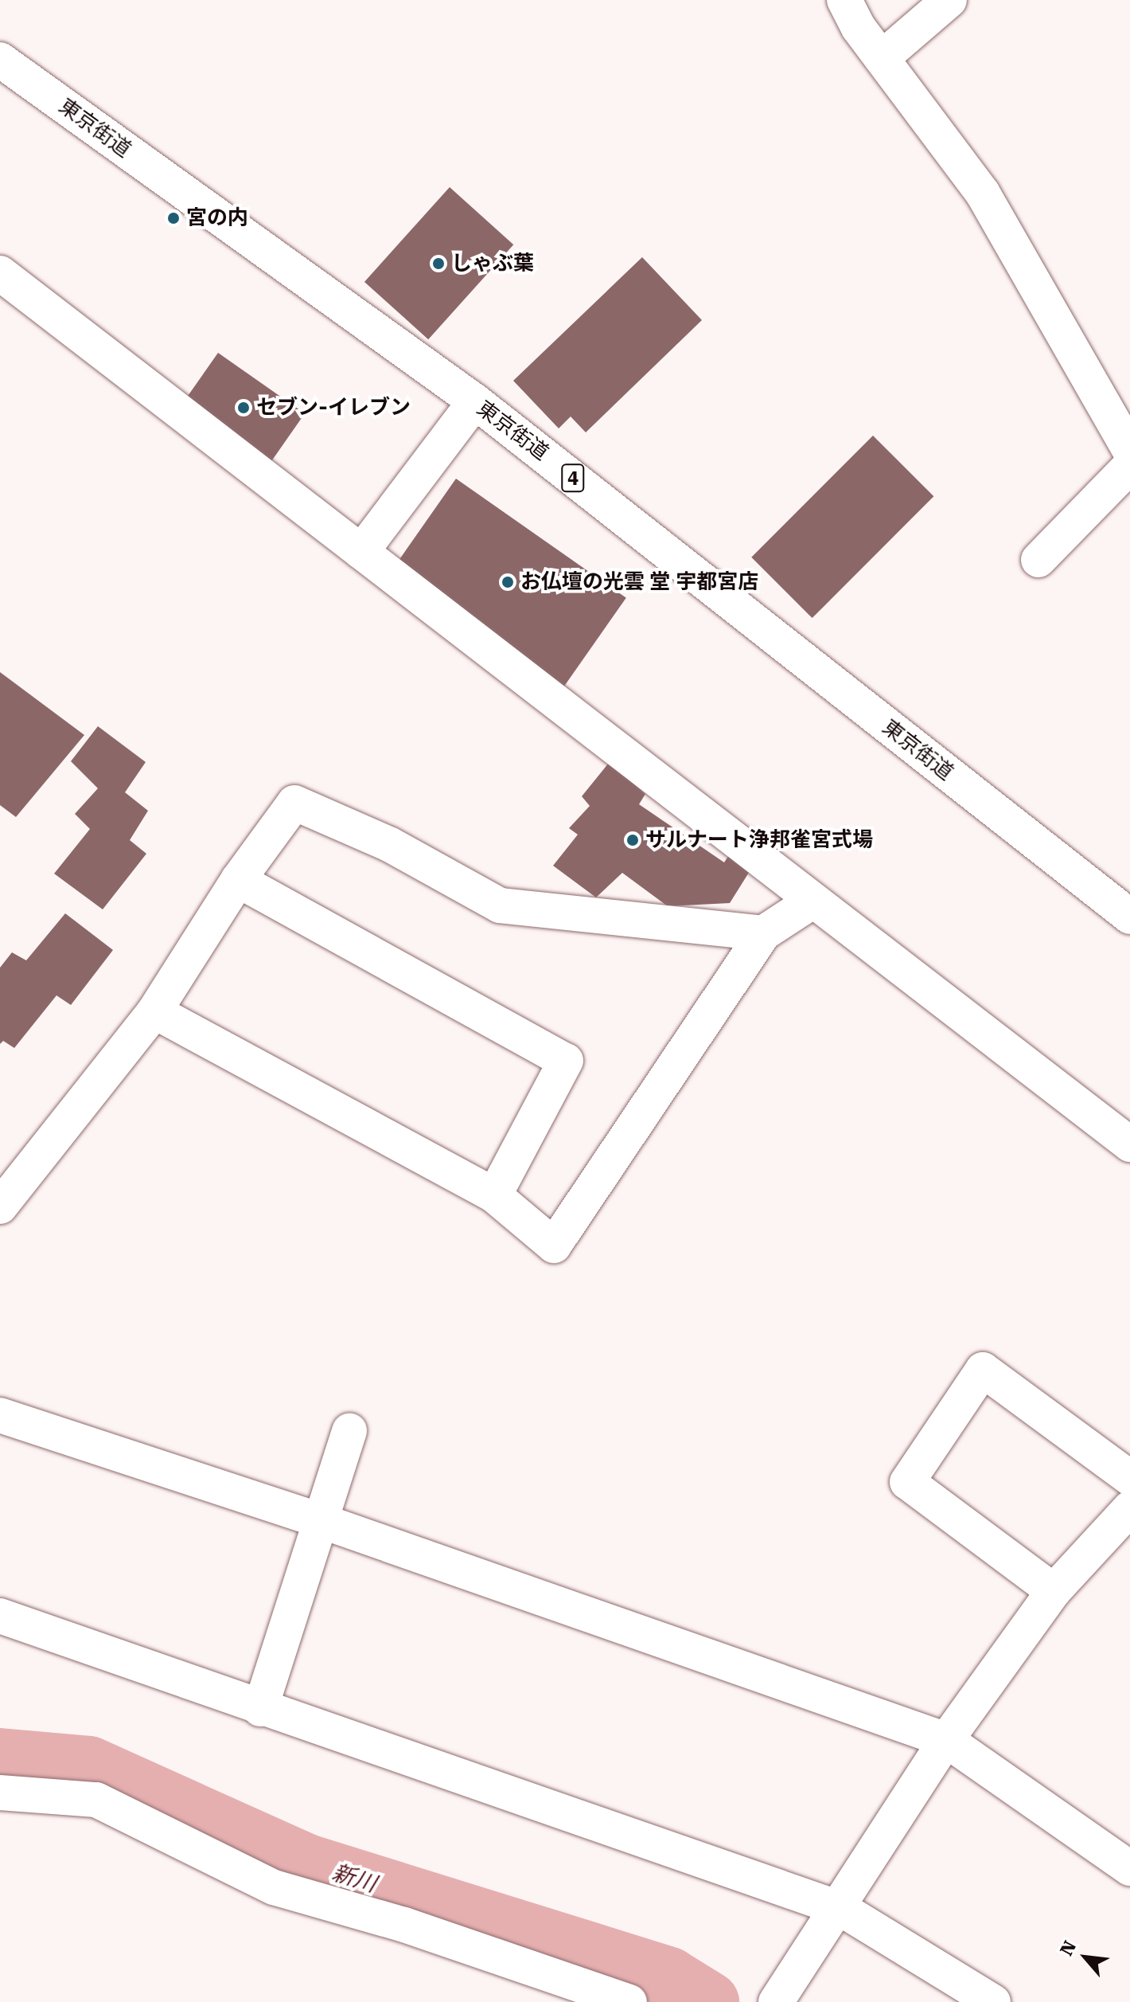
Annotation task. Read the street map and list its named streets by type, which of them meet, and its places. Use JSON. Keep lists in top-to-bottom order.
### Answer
{
  "streets": {
    "main road": ["東京街道", "4"]
  },
  "water": ["新川"],
  "places": [
    "宮の内",
    "しゃぶ葉",
    "セブン-イレブン",
    "お仏壇の光雲 堂 宇都宮店",
    "サルナート浄邦雀宮式場"
  ],
  "north": "top left"
}
